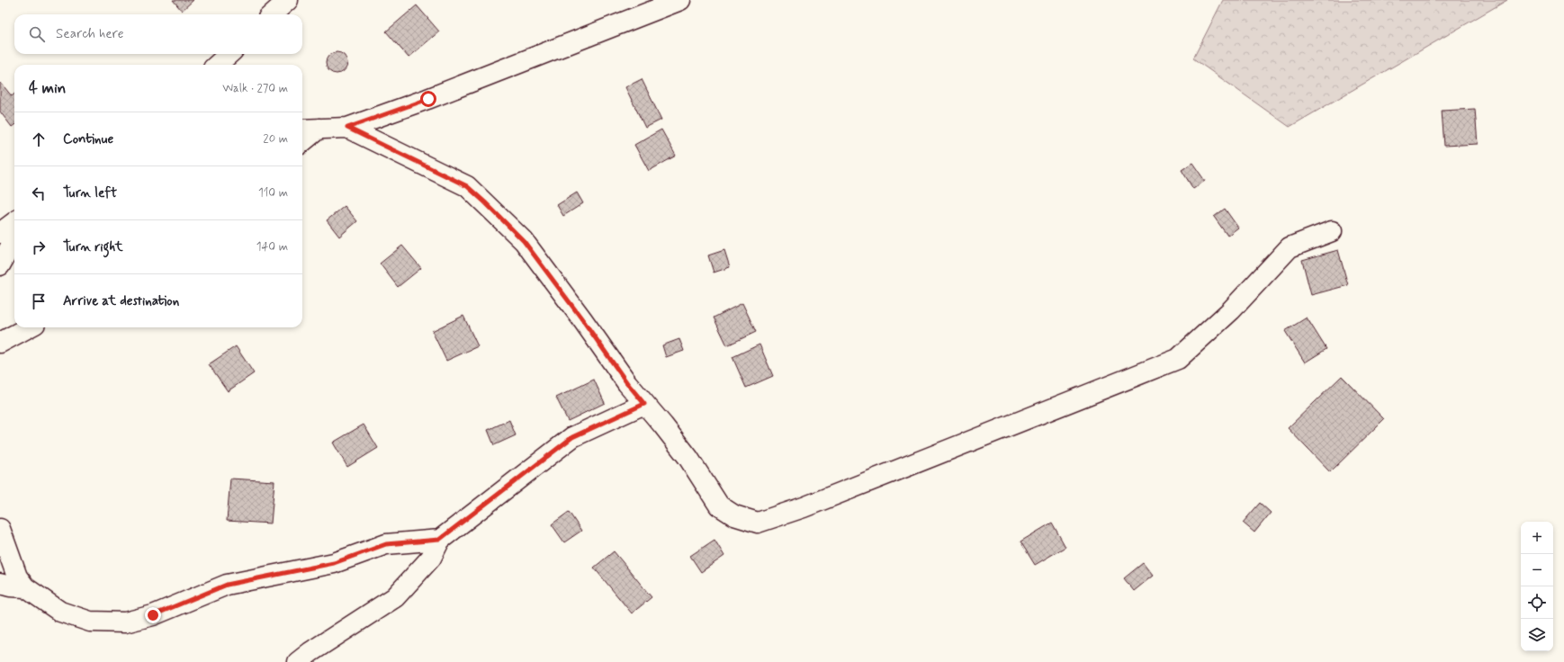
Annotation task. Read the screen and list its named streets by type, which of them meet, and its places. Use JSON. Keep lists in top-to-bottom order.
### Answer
{
  "page": {
    "search": "Search here",
    "heading": ["4 min", "Walk · 270 m"],
    "list": [
      ["Continue", "20 m"],
      ["Turn left", "110 m"],
      ["Turn right", "140 m"],
      "Arrive at destination"
    ],
    "map_buttons": ["+", "−"]
  }
}
